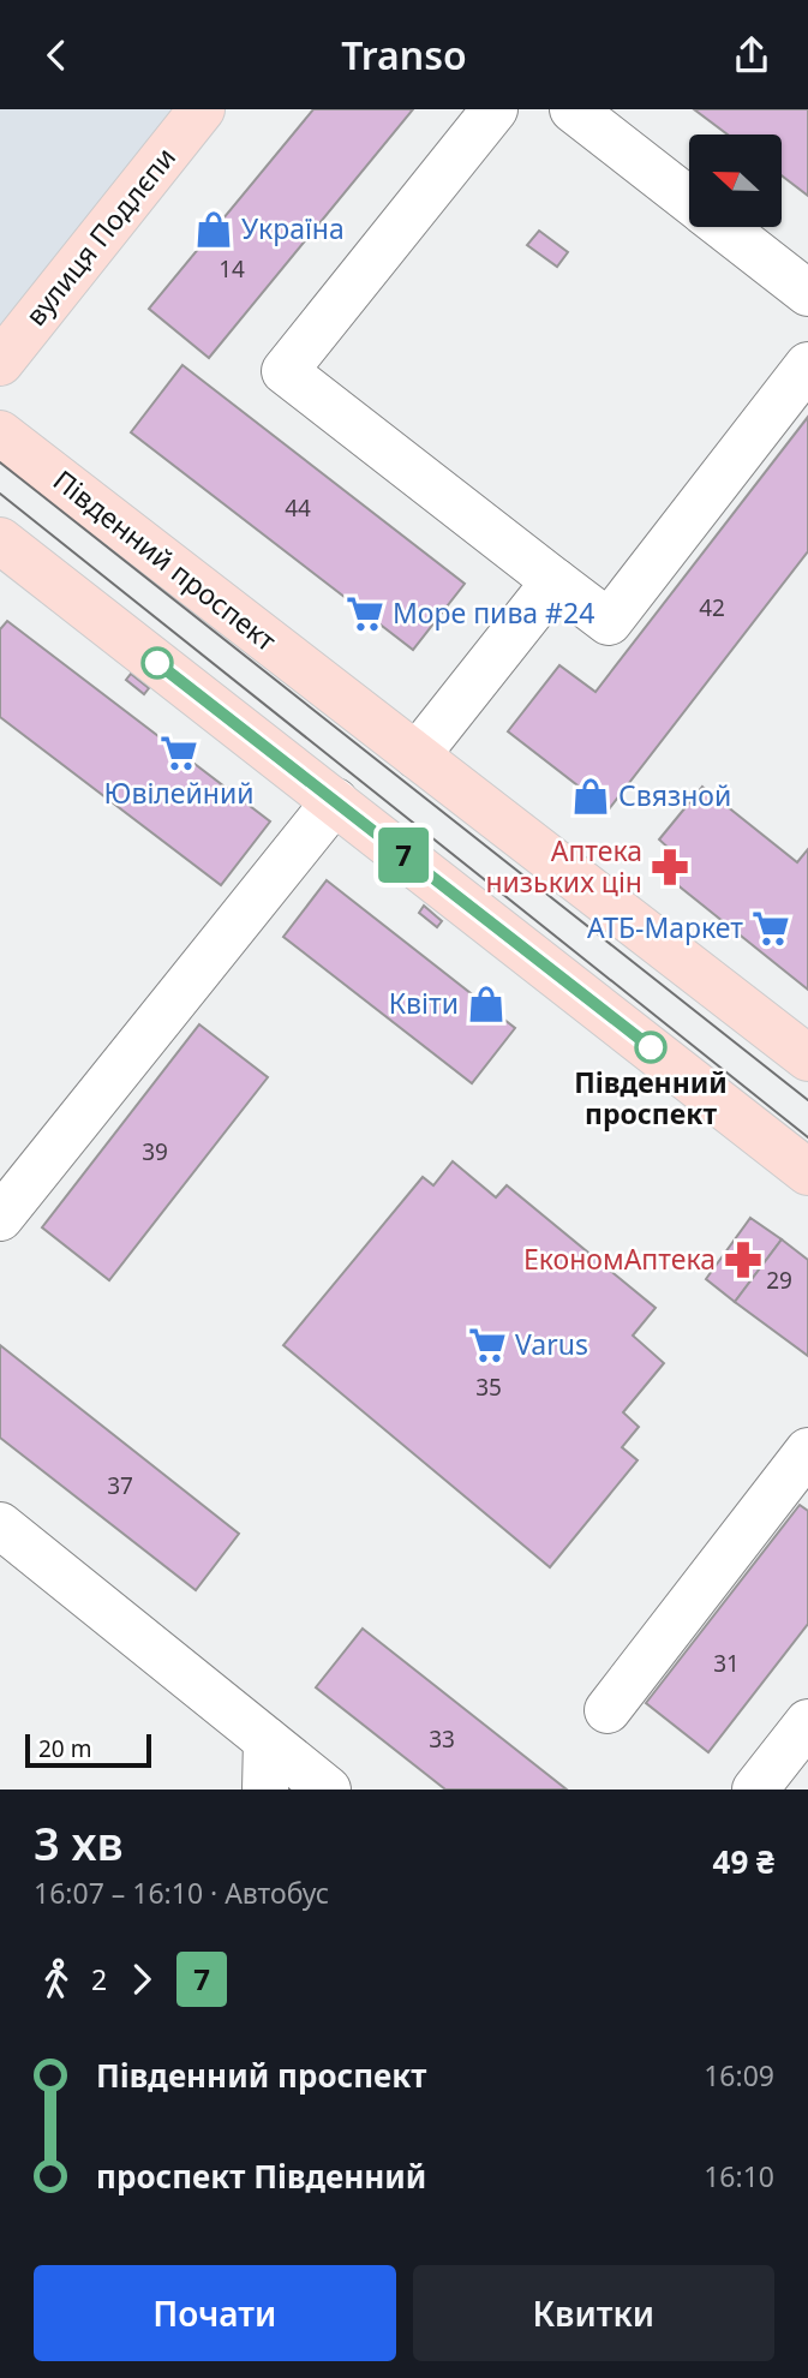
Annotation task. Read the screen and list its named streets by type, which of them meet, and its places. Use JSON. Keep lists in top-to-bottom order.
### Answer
{
  "streets": {
    "main road": ["вулиця Подлєпи", "Південний проспект"]
  },
  "places": {
    "shop": ["Україна", "Связной", "Квіти"],
    "supermarket": [
      "Море пива #24",
      "Ювілейний",
      "АТБ-Маркет",
      "Varus"
    ],
    "pharmacy": ["Аптека низьких цін", "ЕкономАптека"],
    "other": ["Південний проспект"]
  },
  "lines": ["bus line 7"],
  "house_numbers": [
    "14",
    "44",
    "42",
    "39",
    "29",
    "35",
    "37",
    "31",
    "33"
  ],
  "scale_bar": "20 m",
  "north": "left",
  "page": {
    "header": "Transo",
    "on_map": "7",
    "scale": "20 m",
    "heading": ["3 хв", "16:07 – 16:10 · Автобус", "49 ₴"],
    "legs": ["2", "7"],
    "list": [
      {
        "name": "Південний проспект",
        "value": "16:09"
      },
      {
        "name": "проспект Південний",
        "value": "16:10"
      }
    ],
    "buttons": ["Почати", "Квитки"]
  }
}
